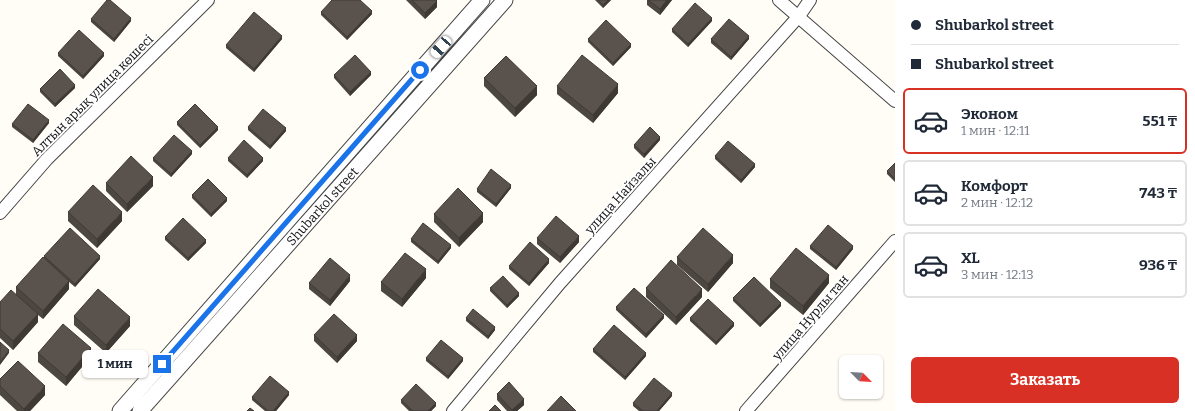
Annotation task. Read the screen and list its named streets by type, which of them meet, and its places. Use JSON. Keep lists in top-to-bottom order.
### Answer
{
  "streets": {
    "street": [
      "Алтын арық улица көшесі",
      "улица Найзалы",
      "Shubarkol street",
      "улица Нурлы тан"
    ]
  },
  "north": "bottom right",
  "page": {
    "banner": ["Shubarkol street", "Shubarkol street"],
    "list": [
      {
        "name": "Эконом",
        "note": "1 мин · 12:11",
        "value": "551 ₸"
      },
      {
        "name": "Комфорт",
        "note": "2 мин · 12:12",
        "value": "743 ₸"
      },
      {
        "name": "XL",
        "note": "3 мин · 12:13",
        "value": "936 ₸"
      }
    ],
    "buttons": "Заказать",
    "bubble": "1 мин"
  }
}
